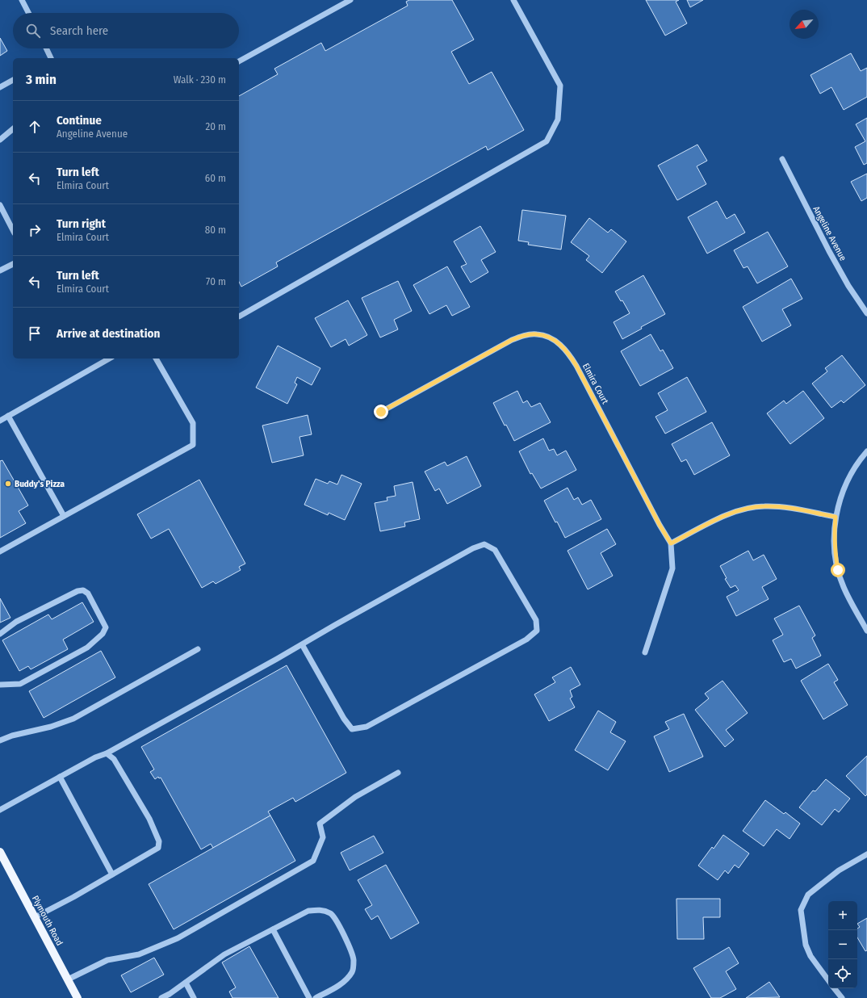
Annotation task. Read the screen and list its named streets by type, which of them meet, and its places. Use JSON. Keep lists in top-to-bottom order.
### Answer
{
  "streets": {
    "main road": ["Plymouth Road"],
    "street": ["Angeline Avenue", "Elmira Court"]
  },
  "places": ["Buddy's Pizza"],
  "north": "bottom left",
  "page": {
    "search": "Search here",
    "heading": ["3 min", "Walk · 230 m"],
    "list": [
      ["Continue", "Angeline Avenue", "20 m"],
      ["Turn left", "Elmira Court", "60 m"],
      ["Turn right", "Elmira Court", "80 m"],
      ["Turn left", "Elmira Court", "70 m"],
      "Arrive at destination"
    ],
    "map_buttons": ["+", "−"]
  }
}
